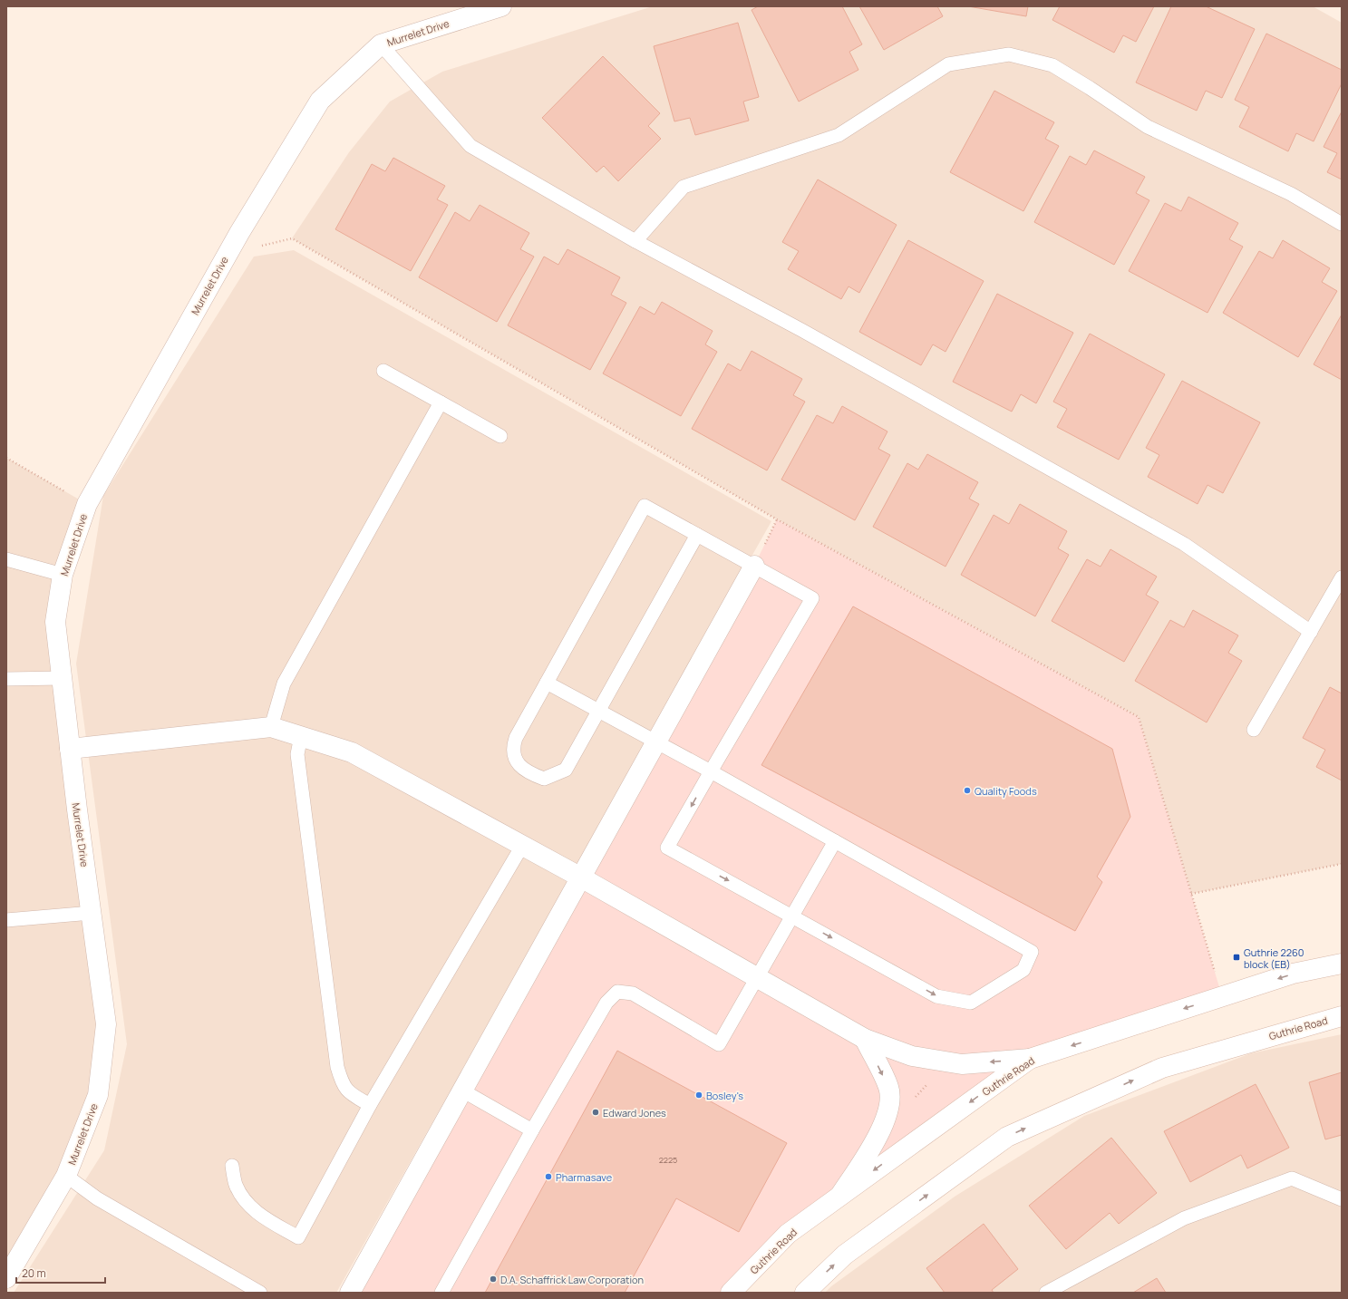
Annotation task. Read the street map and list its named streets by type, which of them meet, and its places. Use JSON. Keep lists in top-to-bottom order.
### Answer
{
  "streets": {
    "street": ["Murrelet Drive", "Guthrie Road"]
  },
  "places": {
    "other": [
      "Quality Foods",
      "Bosley's",
      "Edward Jones",
      "Pharmasave",
      "D.A. Schaffrick Law Corporation"
    ],
    "transit": ["Guthrie 2260 block (EB)"]
  },
  "house_numbers": ["2225"],
  "scale_bar": "20 m"
}
